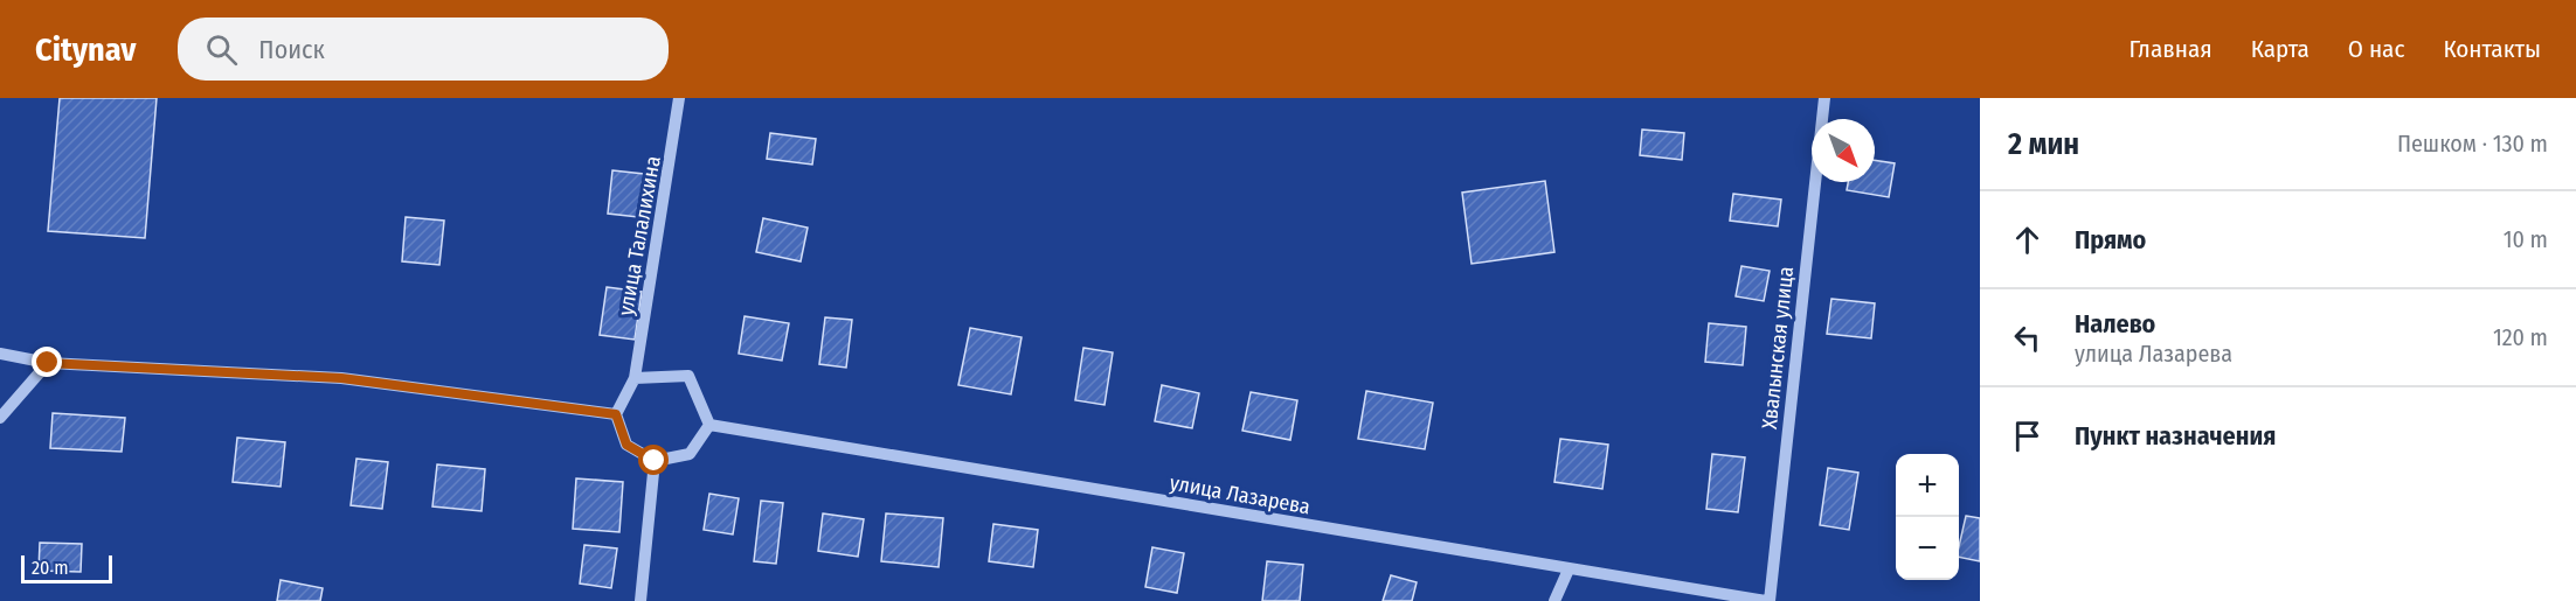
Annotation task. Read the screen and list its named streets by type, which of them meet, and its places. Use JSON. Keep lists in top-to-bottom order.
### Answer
{
  "streets": {
    "street": ["улица Талалихина", "Хвалынская улица", "улица Лазарева"]
  },
  "crossings": [
    ["улица Талалихина", "улица Лазарева"],
    ["Хвалынская улица", "улица Лазарева"]
  ],
  "scale_bar": "20 m",
  "north": "bottom right",
  "page": {
    "header": "Citynav",
    "search": "Поиск",
    "nav": [
      "Главная",
      "Карта",
      "О нас",
      "Контакты"
    ],
    "heading": ["2 мин", "Пешком · 130 m"],
    "list": [
      ["Прямо", "10 m"],
      ["Налево", "улица Лазарева", "120 m"],
      "Пункт назначения"
    ],
    "map_buttons": ["+", "−"],
    "scale": "20 m"
  }
}
